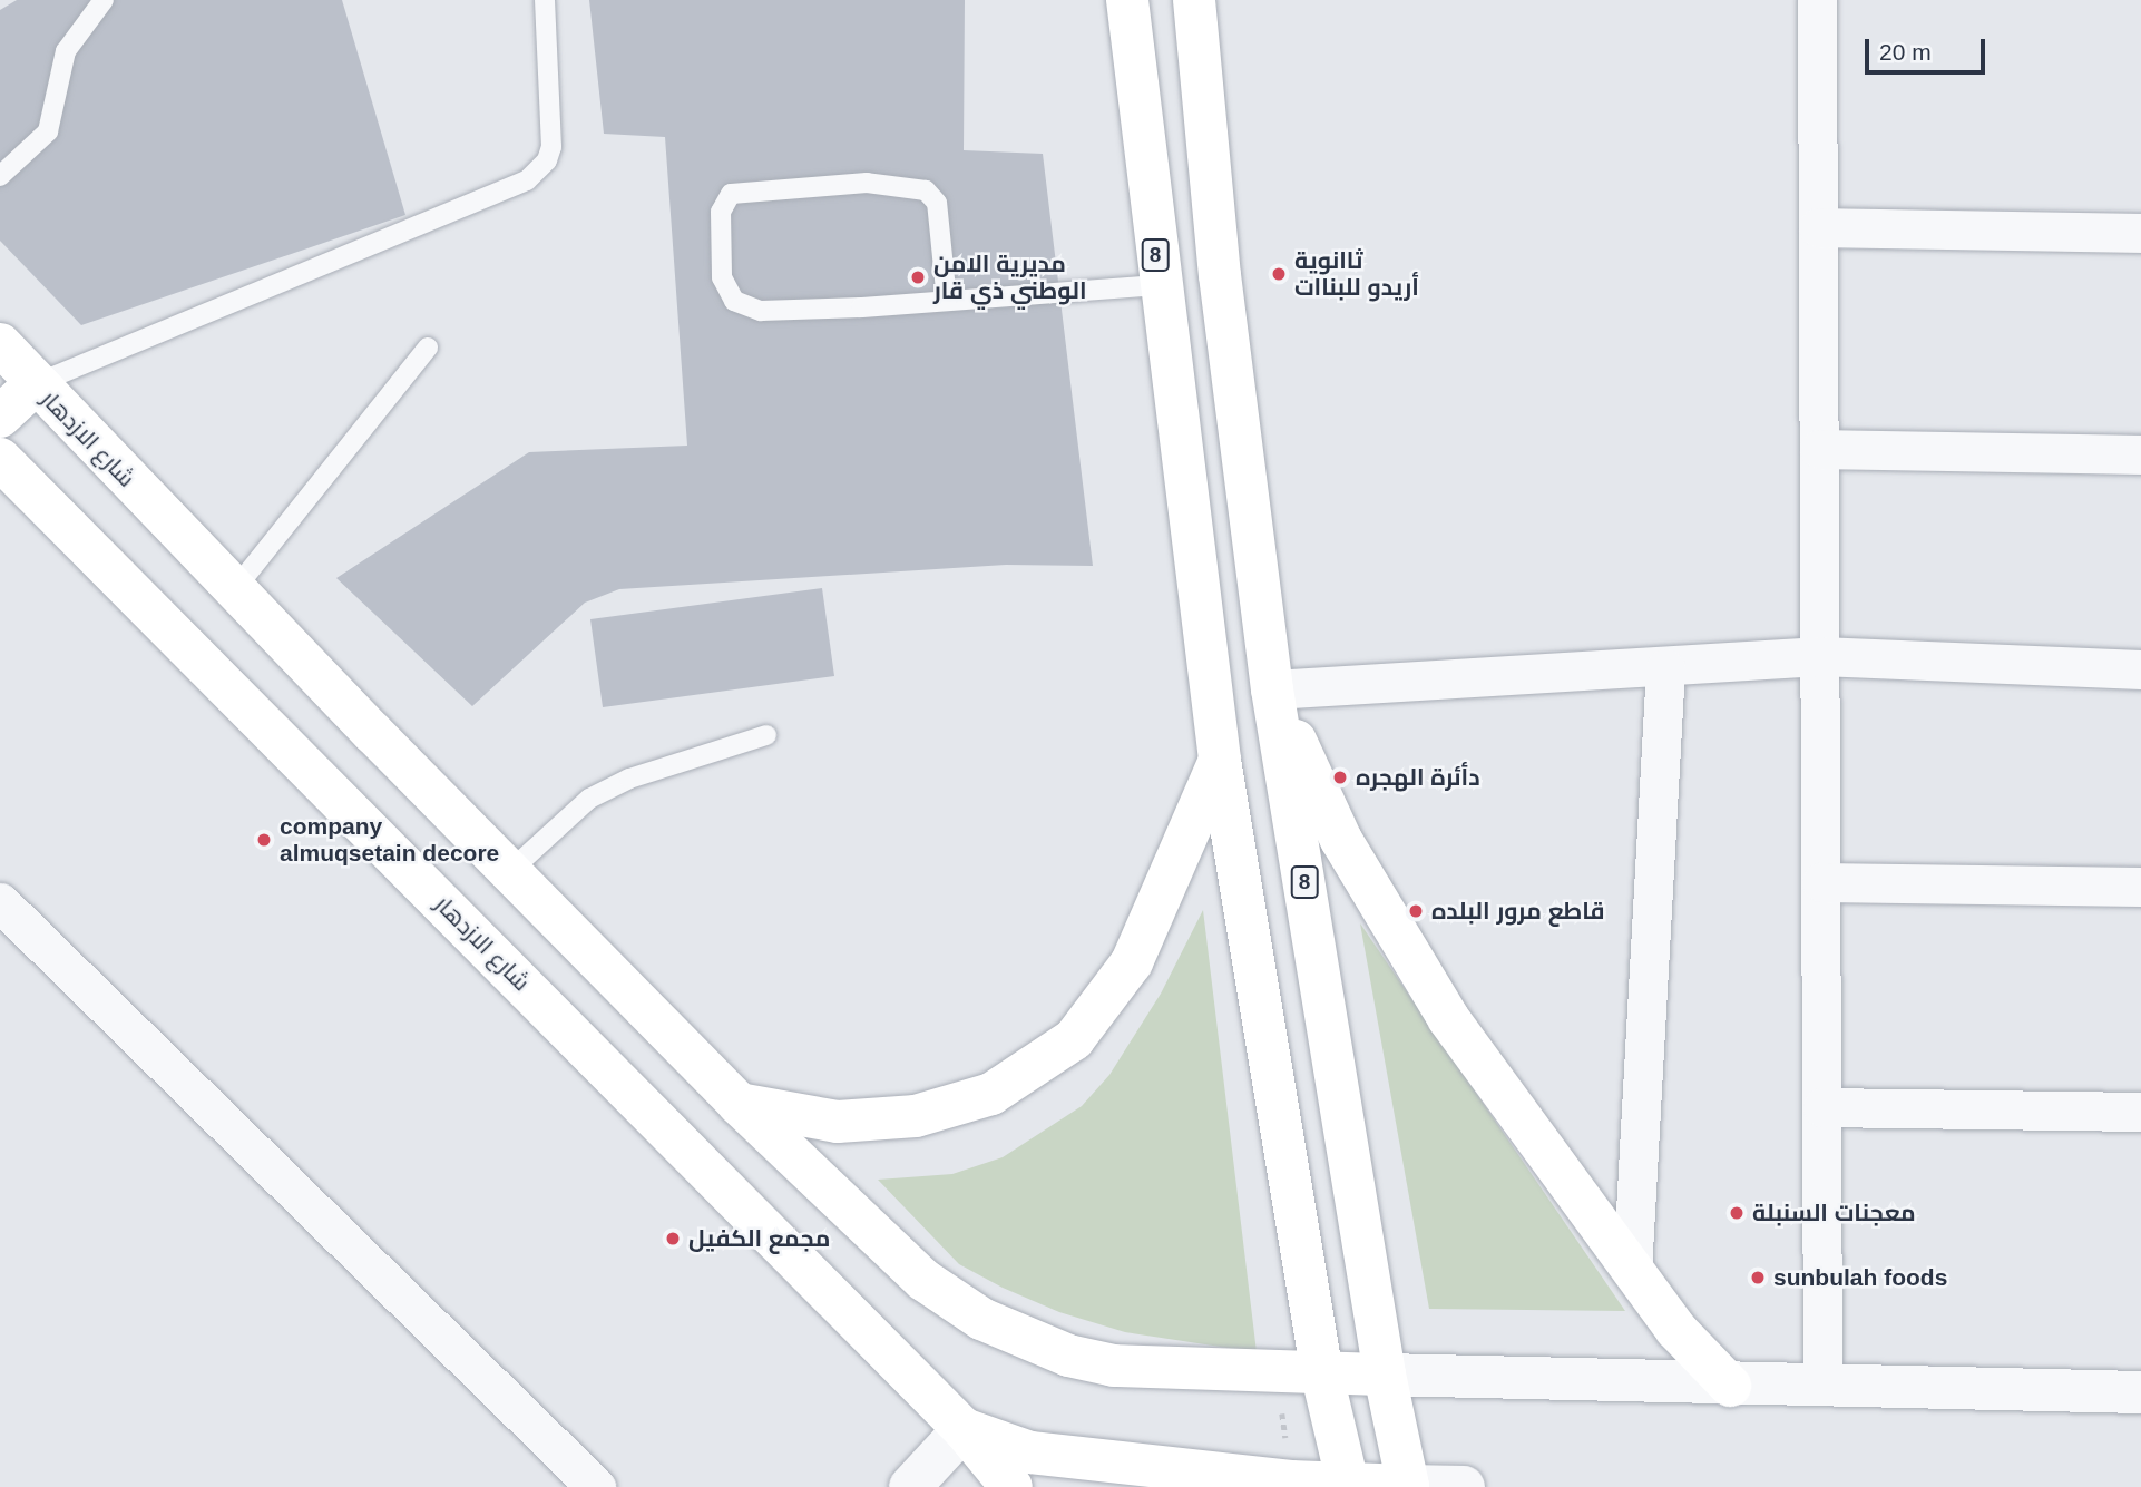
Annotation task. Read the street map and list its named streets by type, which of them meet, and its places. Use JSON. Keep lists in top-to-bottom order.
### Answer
{
  "streets": {
    "main road": ["8", "شارع الازدهار"]
  },
  "crossings": [
    ["8", "شارع الازدهار"]
  ],
  "places": [
    "ثاانوية أريدو للبناات",
    "مديرية الامن الوطني ذي قار",
    "دأئرة الهجره",
    "company almuqsetain decore",
    "قاطع مرور البلده",
    "معجنات السنبلة",
    "مجمع الكفيل",
    "sunbulah foods"
  ],
  "scale_bar": "20 m"
}
